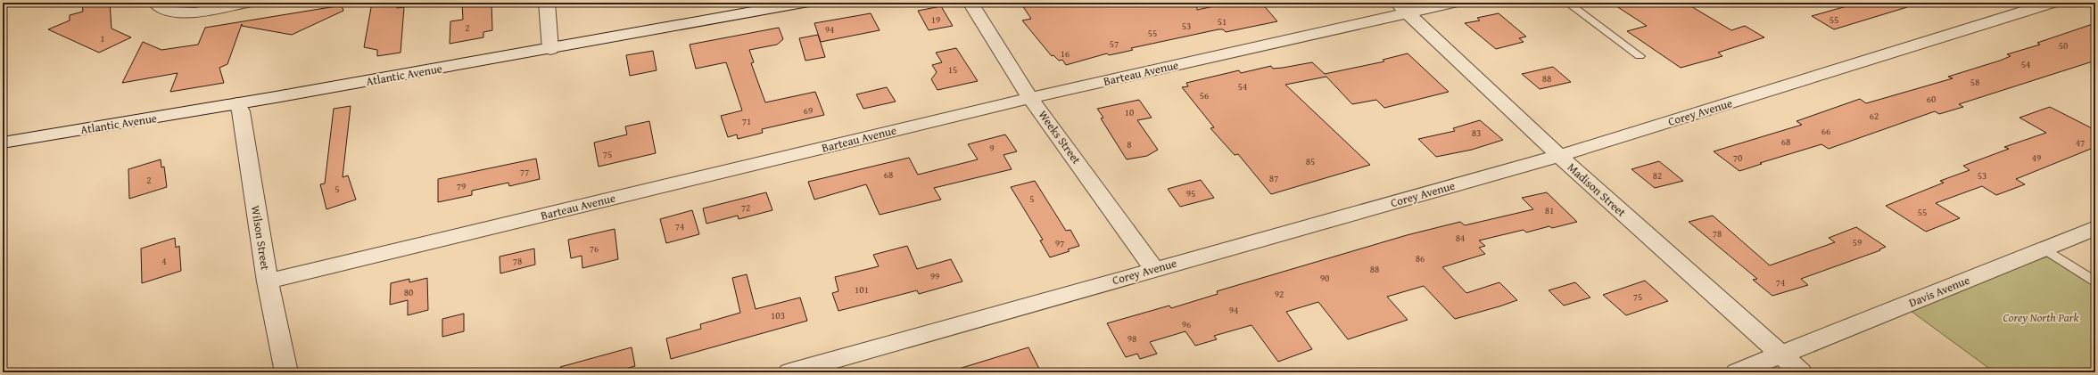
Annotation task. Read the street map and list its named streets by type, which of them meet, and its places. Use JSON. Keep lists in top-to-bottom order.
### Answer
{
  "streets": {
    "street": [
      "Barteau Avenue",
      "Atlantic Avenue",
      "Corey Avenue",
      "Weeks Street",
      "Madison Street",
      "Wilson Street",
      "Davis Avenue"
    ]
  },
  "crossings": [
    ["Barteau Avenue", "Weeks Street"],
    ["Barteau Avenue", "Madison Street"],
    ["Barteau Avenue", "Wilson Street"],
    ["Atlantic Avenue", "Wilson Street"],
    ["Corey Avenue", "Weeks Street"],
    ["Corey Avenue", "Madison Street"],
    ["Madison Street", "Davis Avenue"]
  ],
  "parks": ["Corey North Park"],
  "house_numbers": [
    "19",
    "55",
    "51",
    "53",
    "2",
    "94",
    "55",
    "1",
    "57",
    "50",
    "16",
    "54",
    "15",
    "88",
    "58",
    "54",
    "56",
    "60",
    "69",
    "10",
    "62",
    "71",
    "66",
    "83",
    "68",
    "47",
    "8",
    "9",
    "75",
    "70",
    "49",
    "85",
    "77",
    "68",
    "82",
    "53",
    "87",
    "2",
    "79",
    "5",
    "95",
    "5",
    "72",
    "81",
    "55",
    "74",
    "78",
    "84",
    "59",
    "97",
    "76",
    "86",
    "4",
    "78",
    "88",
    "99",
    "90",
    "74",
    "101",
    "80",
    "92",
    "75",
    "94",
    "103",
    "96",
    "98"
  ]
}
